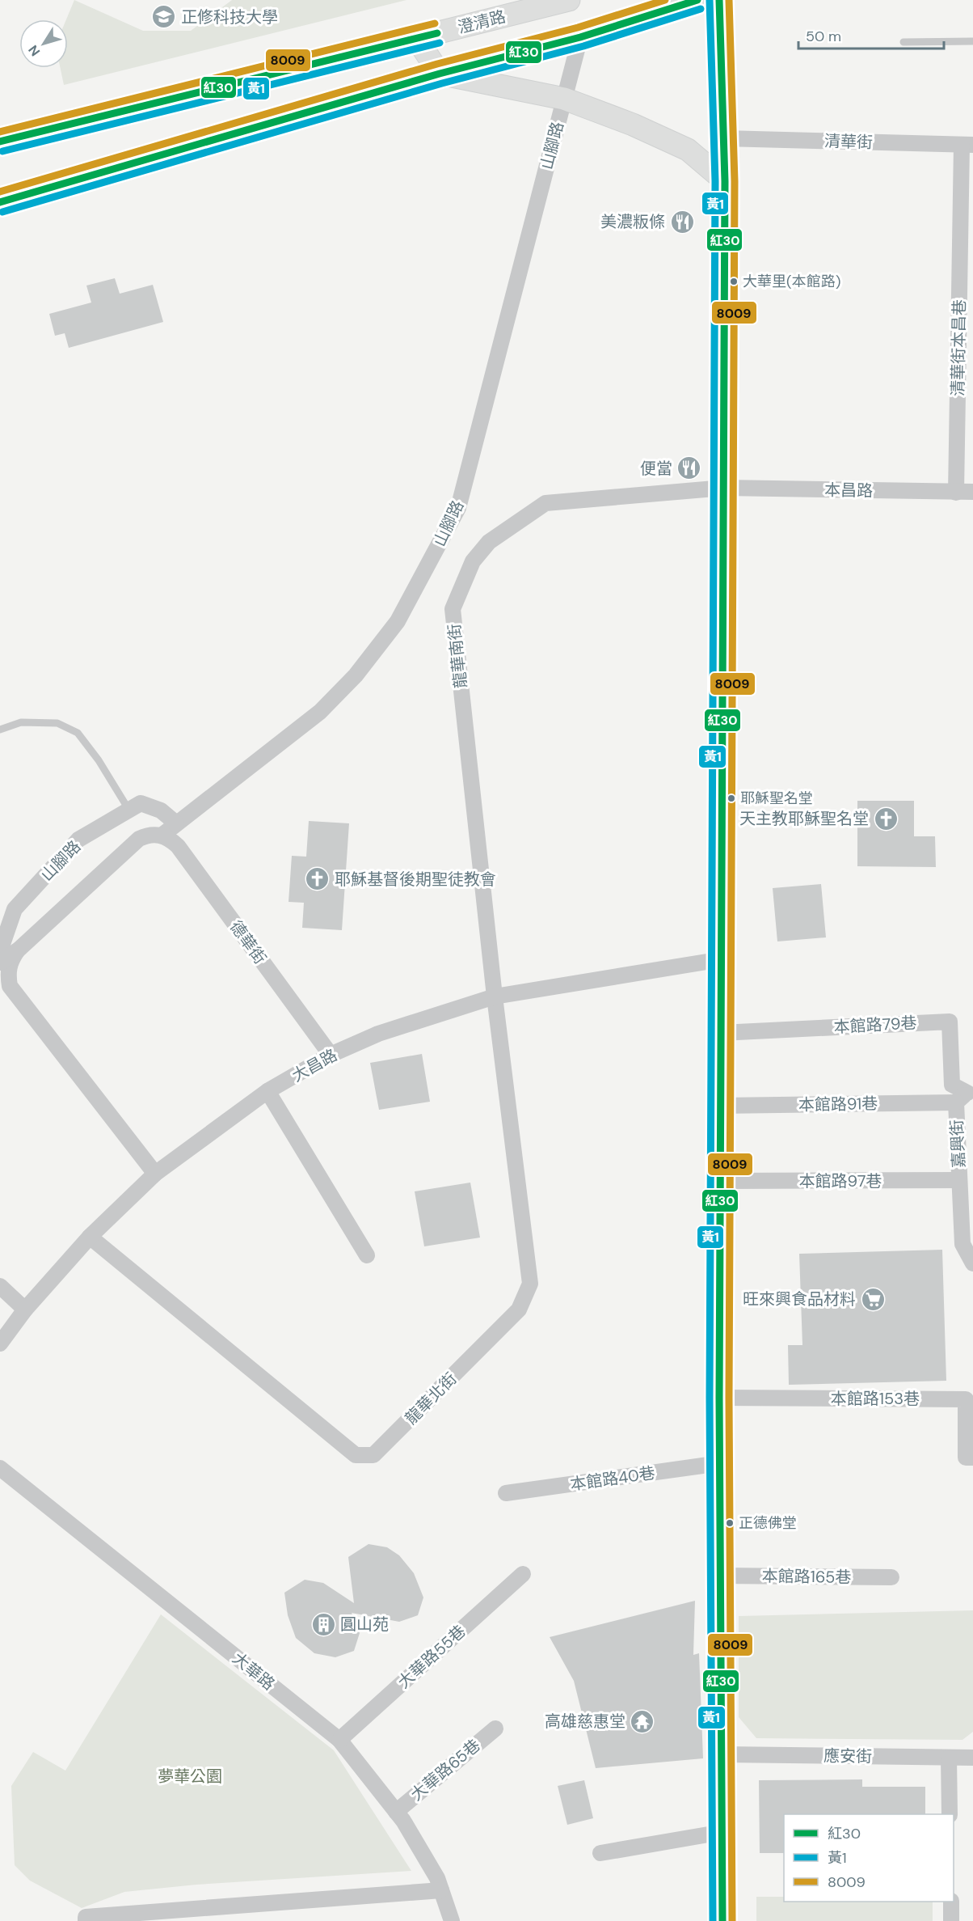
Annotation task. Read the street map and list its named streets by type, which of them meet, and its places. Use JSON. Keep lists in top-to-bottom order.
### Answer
{
  "streets": {
    "street": [
      "澄清路",
      "清華街",
      "山腳路",
      "清華街本昌巷",
      "本昌路",
      "龍華南街",
      "德華街",
      "本館路79巷",
      "大昌路",
      "本館路91巷",
      "嘉興街",
      "本館路97巷",
      "龍華北街",
      "本館路153巷",
      "本館路40巷",
      "本館路165巷",
      "大華路55巷",
      "大華路",
      "應安街",
      "大華路65巷"
    ]
  },
  "crossings": [
    ["清華街", "清華街本昌巷"],
    ["山腳路", "德華街"],
    ["清華街本昌巷", "本昌路"],
    ["本昌路", "龍華南街"],
    ["龍華南街", "大昌路"],
    ["龍華南街", "龍華北街"],
    ["德華街", "大昌路"],
    ["本館路79巷", "本館路91巷"],
    ["本館路79巷", "嘉興街"],
    ["大昌路", "龍華北街"],
    ["本館路91巷", "嘉興街"],
    ["嘉興街", "本館路97巷"],
    ["大華路55巷", "大華路"],
    ["大華路", "大華路65巷"]
  ],
  "parks": ["夢華公園"],
  "places": {
    "school or university": ["正修科技大學"],
    "restaurant": ["美濃粄條", "便當"],
    "other": ["大華里(本館路)", "耶穌聖名堂", "正德佛堂"],
    "church": ["天主教耶穌聖名堂", "耶穌基督後期聖徒教會"],
    "supermarket": ["旺來興食品材料"],
    "building": ["圓山苑"],
    "temple": ["高雄慈惠堂"]
  },
  "lines": ["transit line 紅30", "transit line 黃1", "transit line 8009"],
  "legend": ["紅30", "黃1", "8009"],
  "scale_bar": "50 m",
  "north": "bottom left"
}
